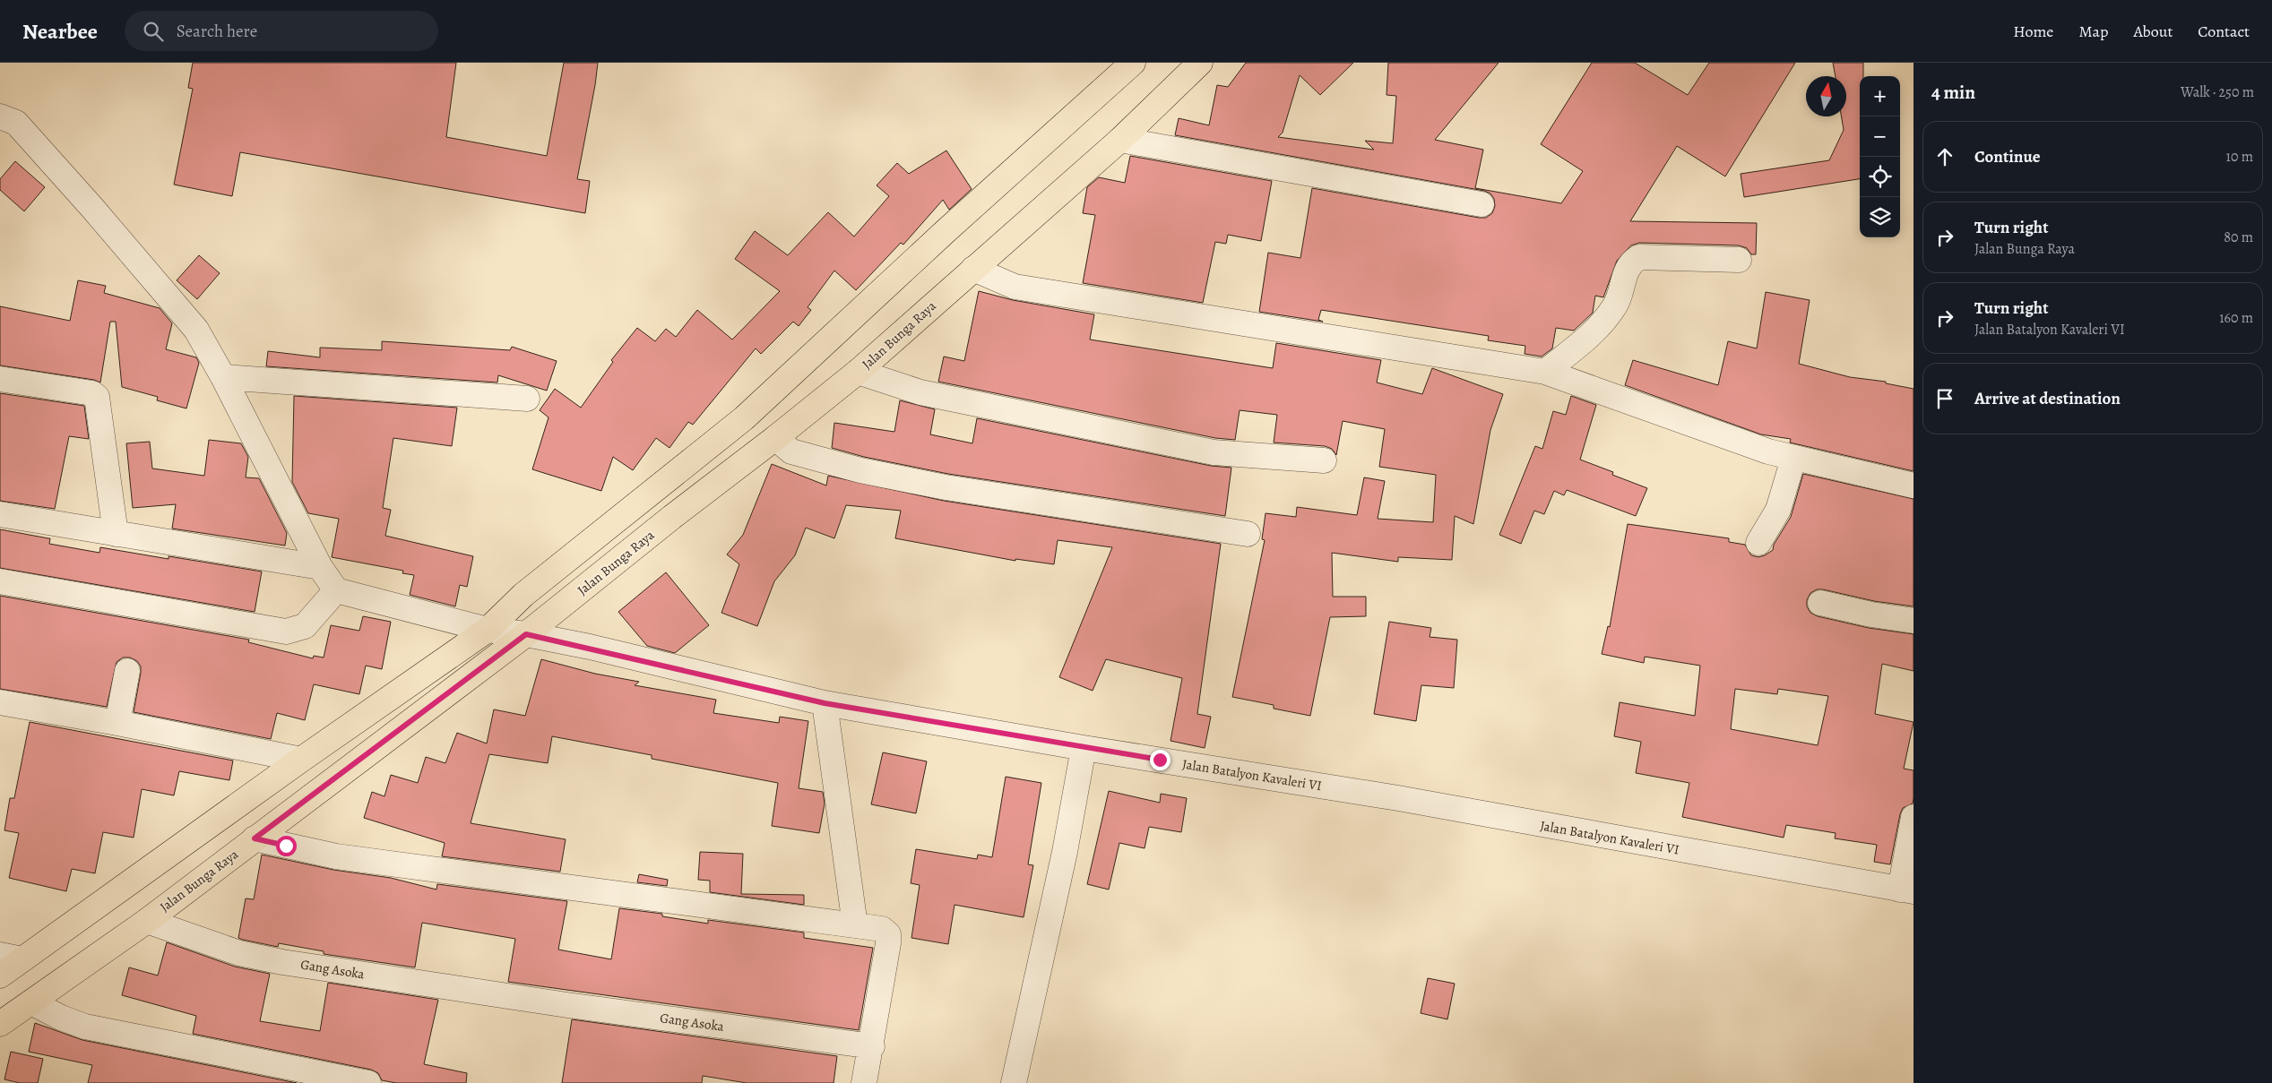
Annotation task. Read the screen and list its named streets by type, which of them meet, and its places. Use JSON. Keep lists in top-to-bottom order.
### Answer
{
  "streets": {
    "main road": ["Jalan Bunga Raya"],
    "street": ["Jalan Batalyon Kavaleri VI", "Gang Asoka"]
  },
  "crossings": [
    ["Jalan Bunga Raya", "Jalan Batalyon Kavaleri VI"],
    ["Jalan Bunga Raya", "Gang Asoka"]
  ],
  "north": "top",
  "page": {
    "header": "Nearbee",
    "search": "Search here",
    "nav": [
      "Home",
      "Map",
      "About",
      "Contact"
    ],
    "heading": ["4 min", "Walk · 250 m"],
    "map_buttons": ["+", "−"],
    "list": [
      ["Continue", "10 m"],
      ["Turn right", "Jalan Bunga Raya", "80 m"],
      ["Turn right", "Jalan Batalyon Kavaleri VI", "160 m"],
      "Arrive at destination"
    ]
  }
}
